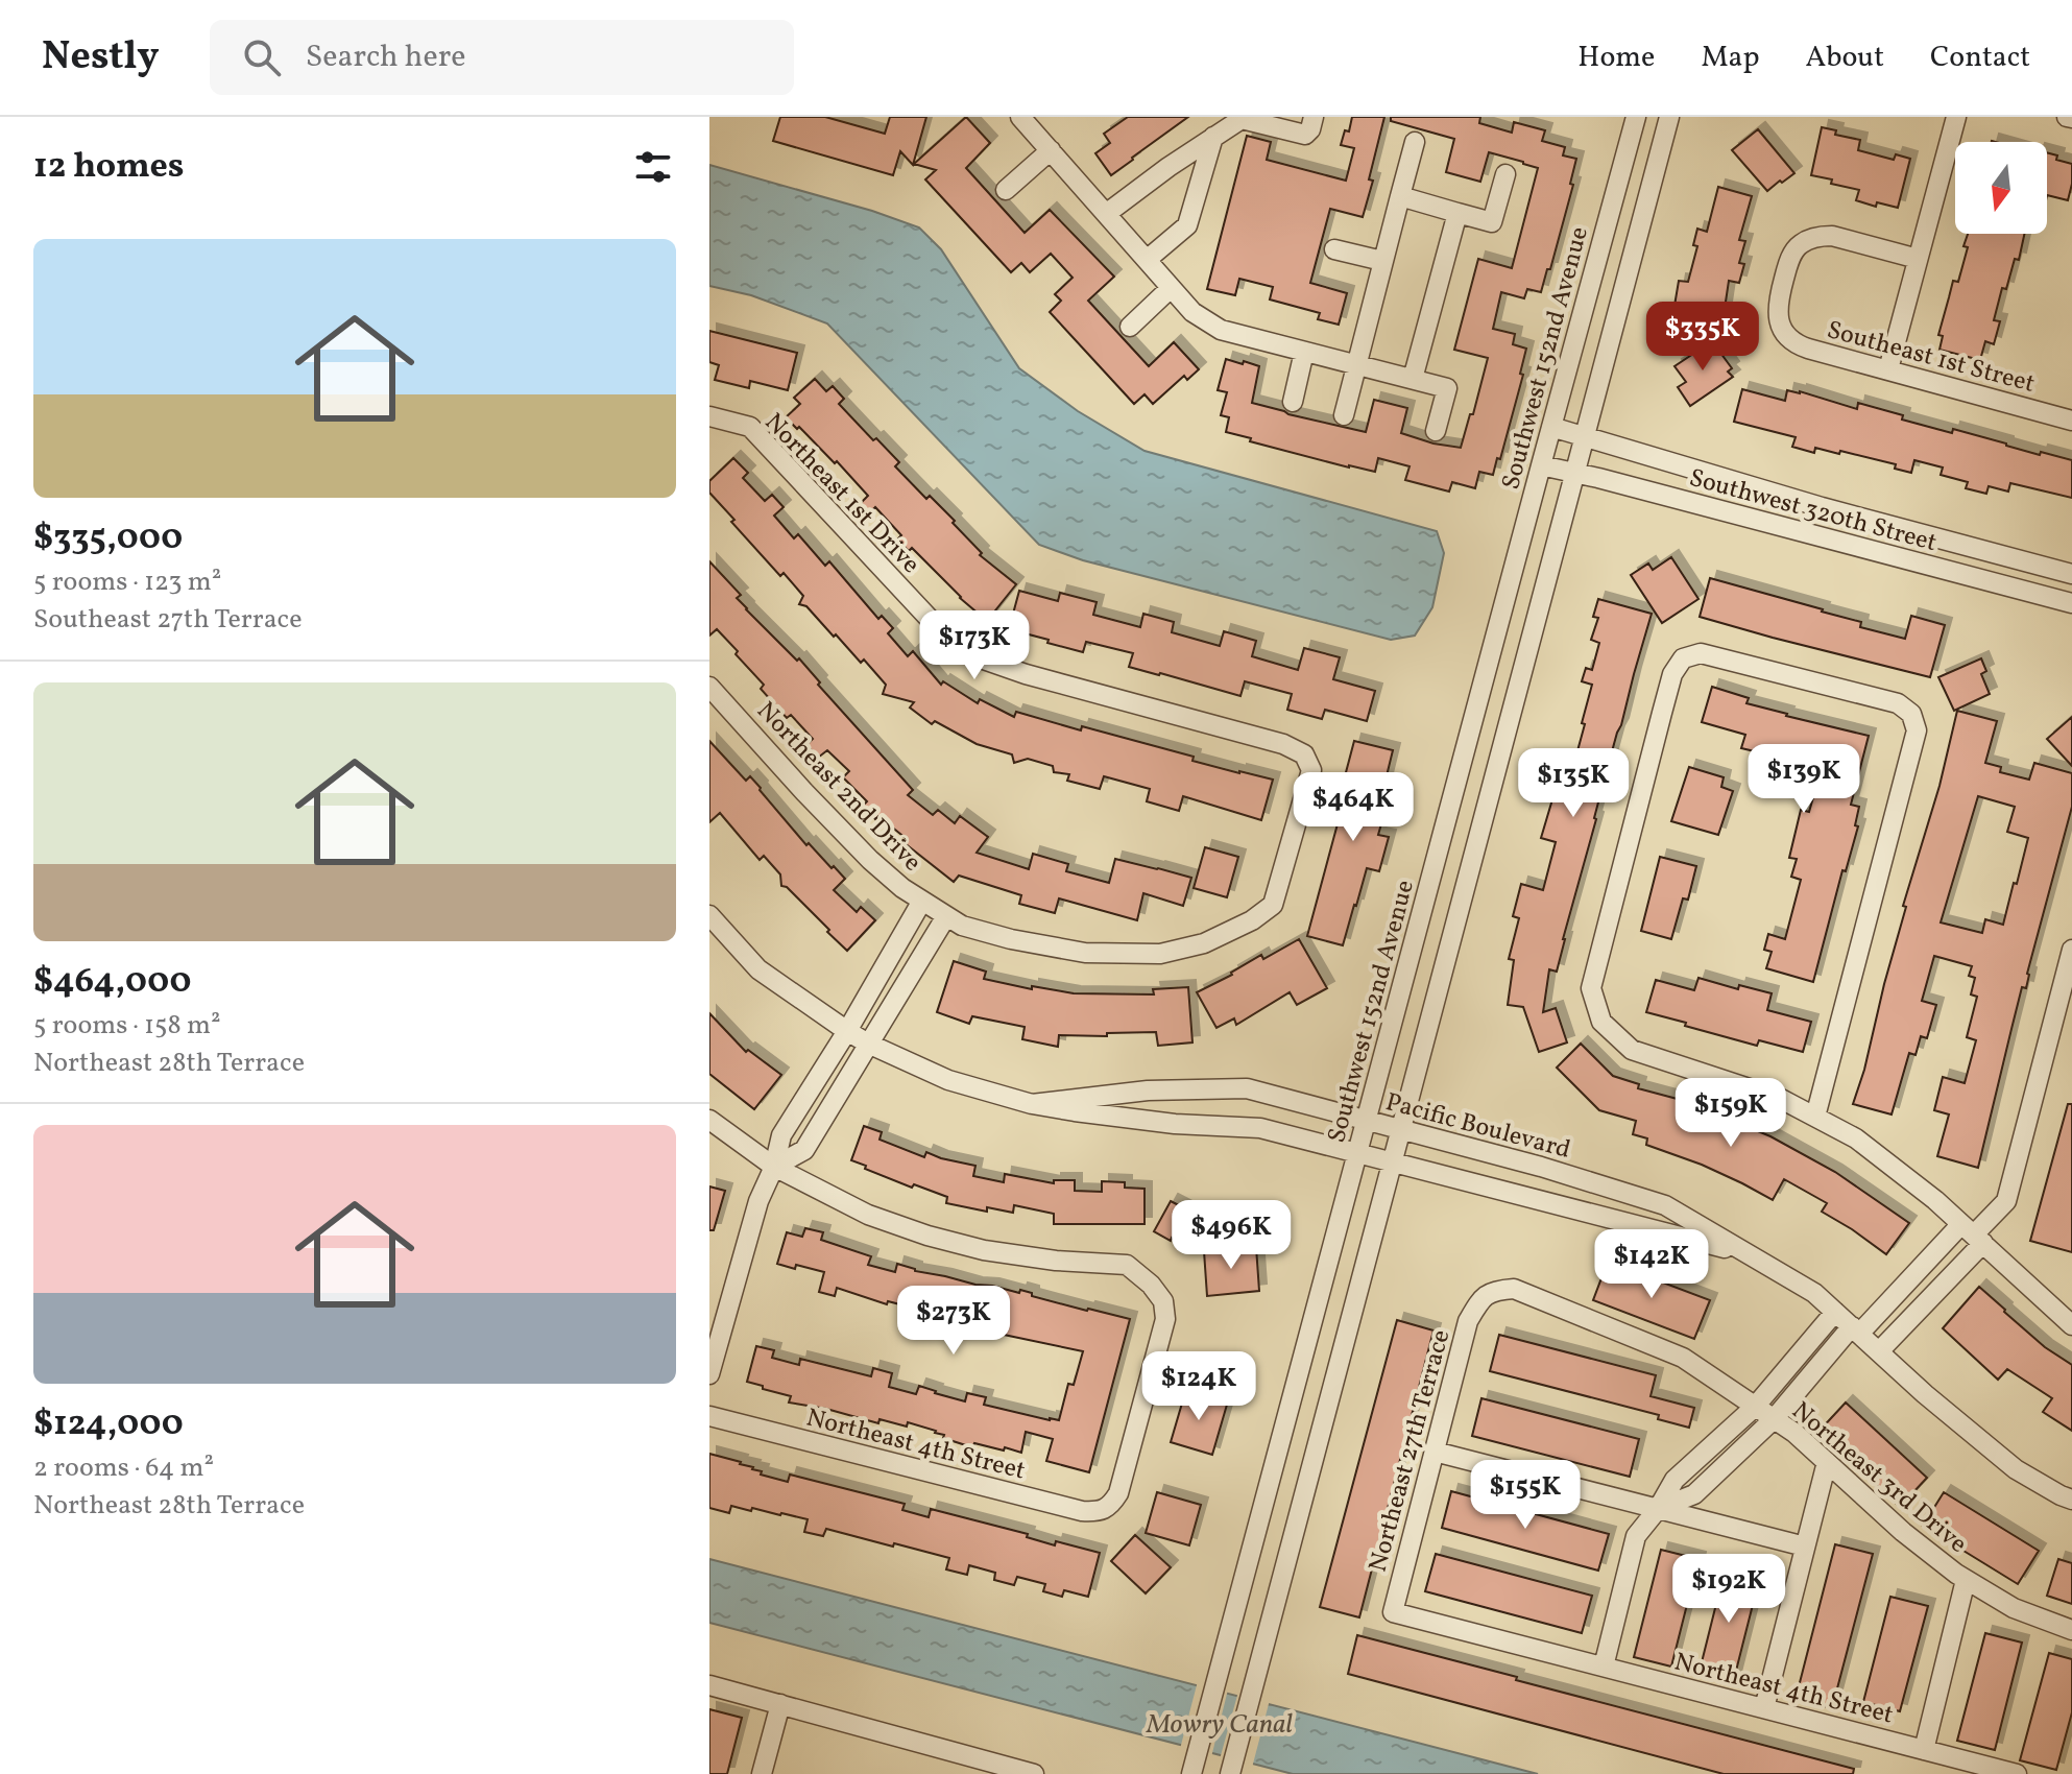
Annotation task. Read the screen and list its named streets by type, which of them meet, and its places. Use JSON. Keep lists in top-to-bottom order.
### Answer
{
  "streets": {
    "street": [
      "Southeast 1st Street",
      "Southwest 152nd Avenue",
      "Northeast 1st Drive",
      "Southwest 320th Street",
      "Northeast 2nd Drive",
      "Pacific Boulevard",
      "Northeast 4th Street",
      "Northeast 27th Terrace",
      "Northeast 3rd Drive"
    ]
  },
  "crossings": [
    ["Southwest 152nd Avenue", "Southwest 320th Street"],
    ["Southwest 152nd Avenue", "Pacific Boulevard"],
    ["Northeast 1st Drive", "Northeast 2nd Drive"],
    ["Northeast 4th Street", "Northeast 27th Terrace"],
    ["Northeast 27th Terrace", "Northeast 3rd Drive"]
  ],
  "water": ["Mowry Canal"],
  "north": "bottom",
  "page": {
    "header": "Nestly",
    "search": "Search here",
    "nav": [
      "Home",
      "Map",
      "About",
      "Contact"
    ],
    "heading": "12 homes",
    "list": [
      {
        "name": "$335,000",
        "note": "5 rooms · 123 m² · Southeast 27th Terrace"
      },
      {
        "name": "$464,000",
        "note": "5 rooms · 158 m² · Northeast 28th Terrace"
      },
      {
        "name": "$124,000",
        "note": "2 rooms · 64 m² · Northeast 28th Terrace"
      }
    ],
    "price": [
      "$335K",
      "$173K",
      "$139K",
      "$135K",
      "$464K",
      "$159K",
      "$496K",
      "$142K",
      "$273K",
      "$124K",
      "$155K",
      "$192K"
    ]
  }
}
